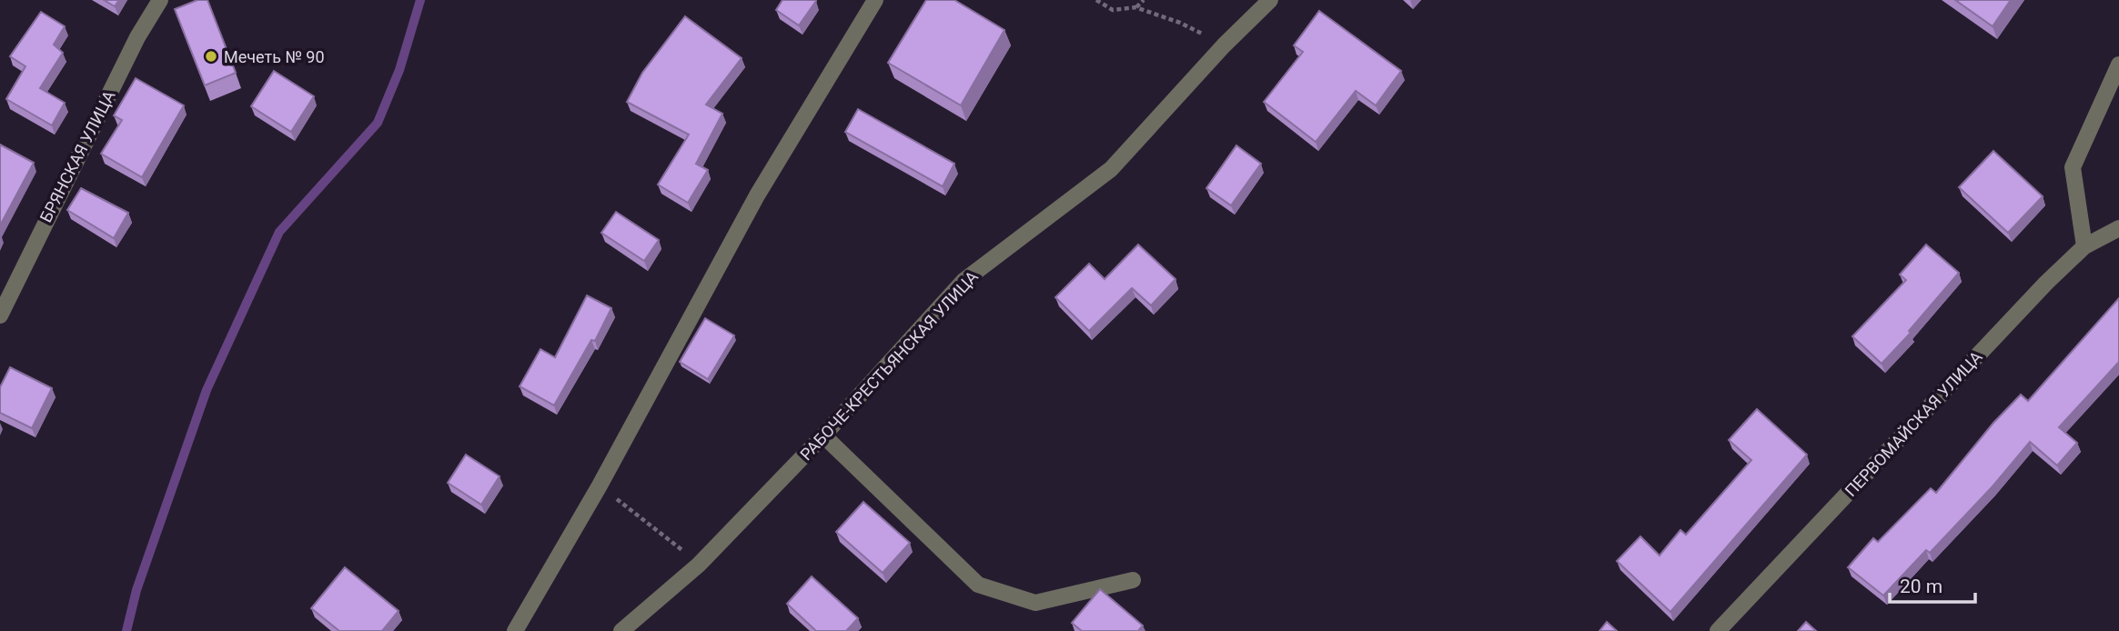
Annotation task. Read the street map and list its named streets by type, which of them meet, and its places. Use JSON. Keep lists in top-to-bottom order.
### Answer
{
  "streets": {
    "street": ["БРЯНСКАЯ УЛИЦА", "РАБОЧЕ-КРЕСТЬЯНСКАЯ УЛИЦА", "ПЕРВОМАЙСКАЯ УЛИЦА"]
  },
  "places": ["Мечеть № 90"],
  "scale_bar": "20 m"
}
